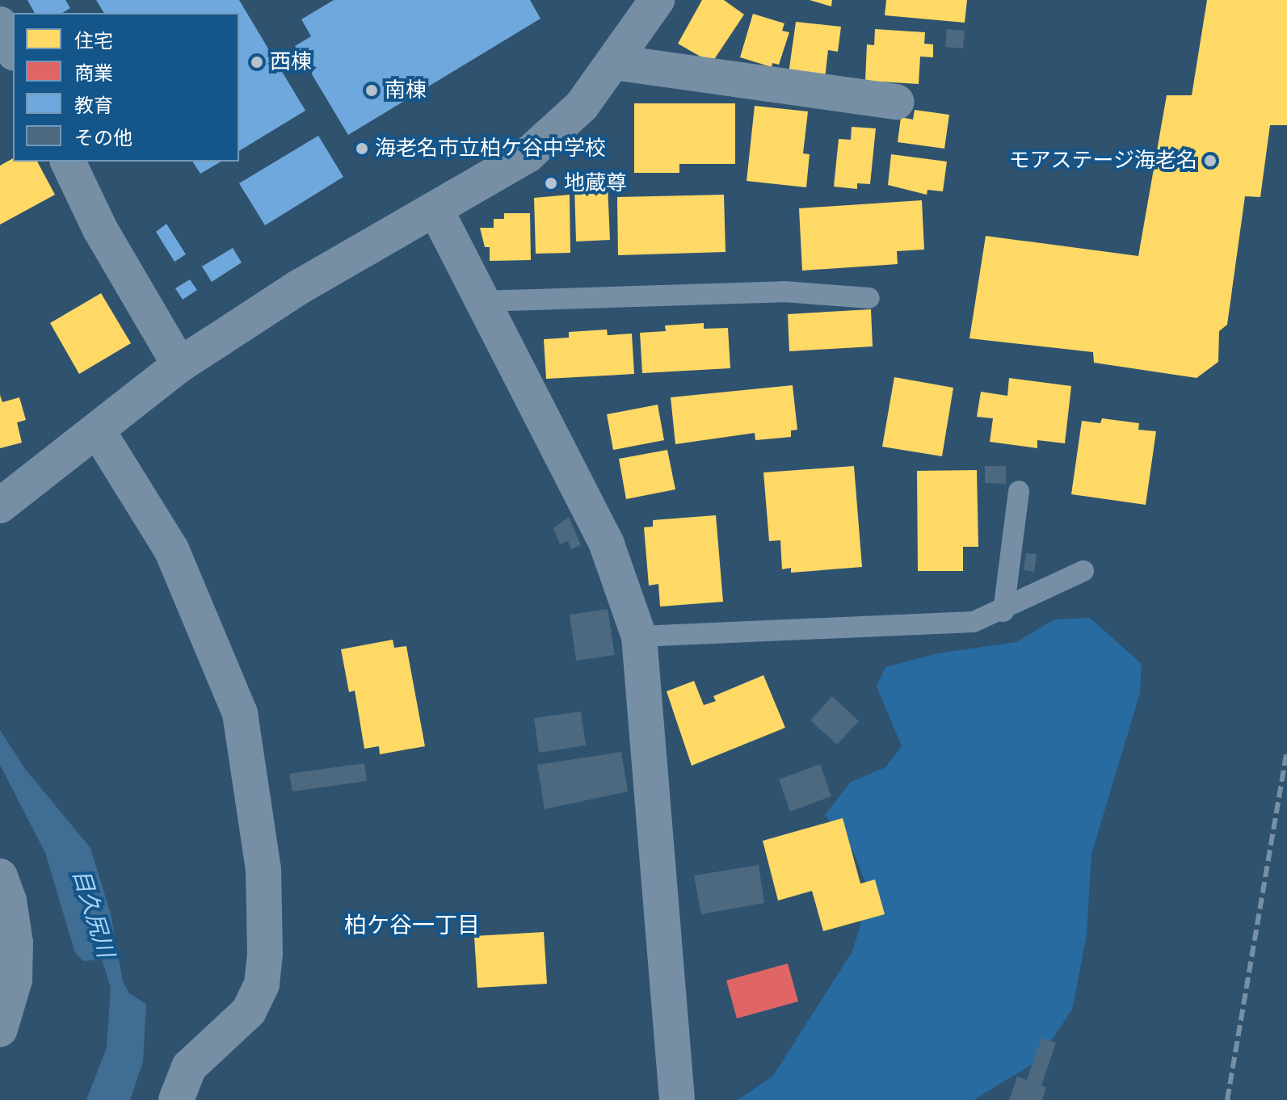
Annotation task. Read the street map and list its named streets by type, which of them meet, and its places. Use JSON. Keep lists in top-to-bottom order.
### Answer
{
  "districts": ["柏ケ谷一丁目"],
  "water": ["目久尻川"],
  "places": [
    "西棟",
    "南棟",
    "海老名市立柏ケ谷中学校",
    "モアステージ海老名",
    "地蔵尊"
  ],
  "legend": [
    "住宅",
    "商業",
    "教育",
    "その他"
  ]
}
